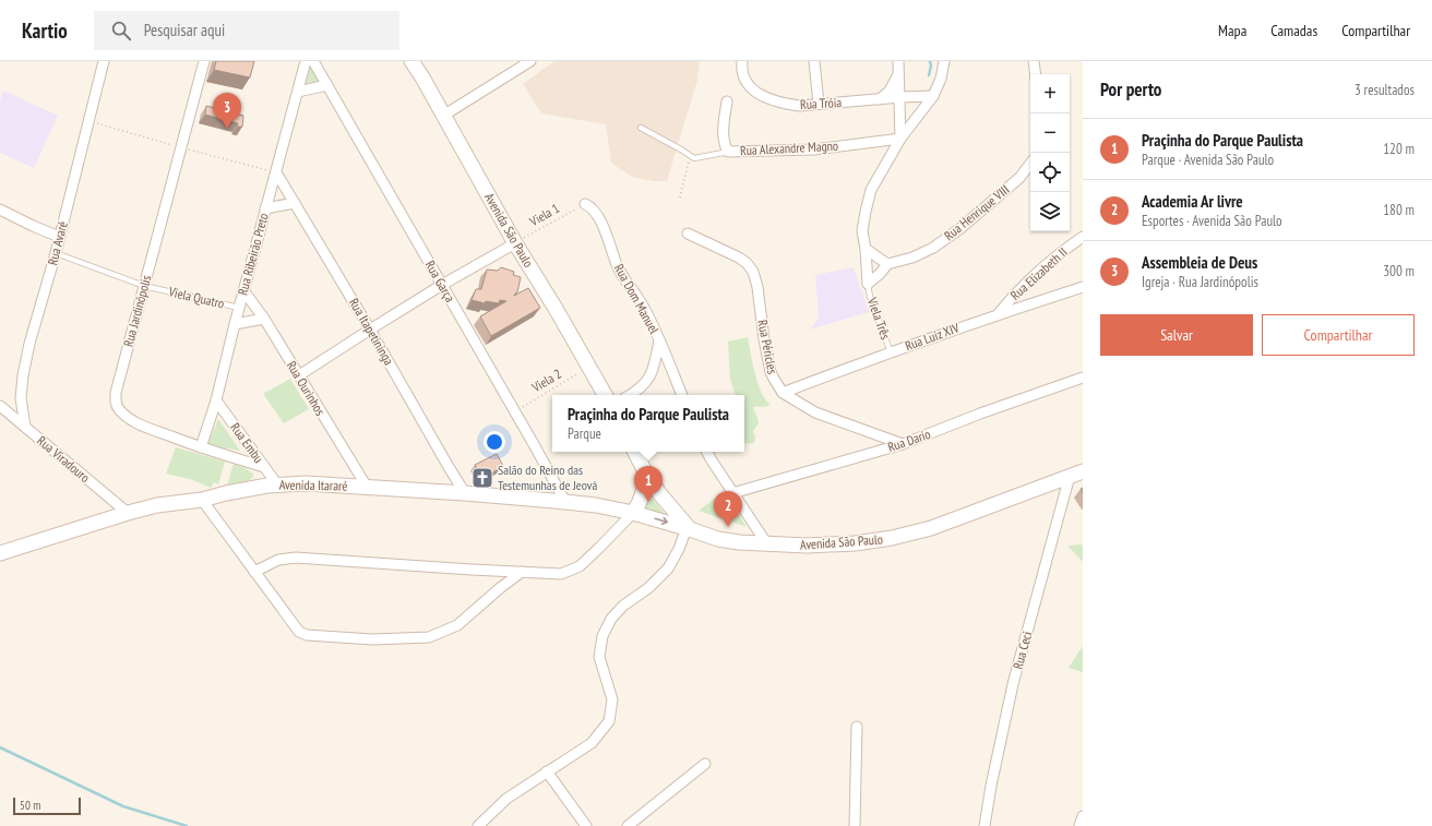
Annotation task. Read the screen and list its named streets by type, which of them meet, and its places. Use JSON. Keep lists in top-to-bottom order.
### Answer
{
  "streets": {
    "main road": ["Avenida São Paulo", "Avenida Itararé"],
    "street": [
      "Rua Tróia",
      "Rua Alexandre Magno",
      "Rua Henrique VIII",
      "Rua Avaré",
      "Rua Ribeirão Preto",
      "Rua Elizabeth II",
      "Rua Garça",
      "Rua Dom Manuel",
      "Rua Jardinópolis",
      "Rua Itapetininga",
      "Rua Luiz XIV",
      "Rua Péricles",
      "Rua Ourinhos",
      "Rua Dario",
      "Rua Embu",
      "Rua Viradouro",
      "Rua Ceci"
    ],
    "lane": ["Viela Quatro", "Viela Três"],
    "path": ["Viela 1", "Viela 2"]
  },
  "crossings": [
    ["Viela 1", "Avenida São Paulo"],
    ["Viela 1", "Rua Dom Manuel"],
    ["Avenida São Paulo", "Viela 2"],
    ["Avenida São Paulo", "Avenida Itararé"],
    ["Avenida São Paulo", "Rua Ceci"],
    ["Rua Avaré", "Viela Quatro"],
    ["Rua Avaré", "Rua Viradouro"],
    ["Rua Ribeirão Preto", "Viela Quatro"],
    ["Rua Ribeirão Preto", "Rua Jardinópolis"],
    ["Rua Ribeirão Preto", "Rua Itapetininga"],
    ["Rua Ribeirão Preto", "Rua Ourinhos"],
    ["Rua Ribeirão Preto", "Rua Embu"],
    ["Rua Elizabeth II", "Rua Luiz XIV"],
    ["Rua Garça", "Viela 2"],
    ["Rua Garça", "Avenida Itararé"],
    ["Viela Quatro", "Rua Jardinópolis"],
    ["Rua Jardinópolis", "Rua Embu"],
    ["Viela Três", "Rua Luiz XIV"],
    ["Rua Itapetininga", "Avenida Itararé"],
    ["Rua Luiz XIV", "Rua Péricles"],
    ["Rua Péricles", "Rua Dario"],
    ["Rua Ourinhos", "Avenida Itararé"],
    ["Rua Embu", "Avenida Itararé"],
    ["Rua Viradouro", "Avenida Itararé"]
  ],
  "places": {
    "church": ["Salão do Reino das Testemunhas de Jeová"]
  },
  "scale_bar": "50 m",
  "page": {
    "header": "Kartio",
    "search": "Pesquisar aqui",
    "nav": ["Mapa", "Camadas", "Compartilhar"],
    "heading": ["Por perto", "3 resultados"],
    "map_buttons": ["+", "−"],
    "pins": ["3", "1", "2"],
    "list": [
      {
        "mark": "1",
        "name": "Praçinha do Parque Paulista",
        "note": "Parque · Avenida São Paulo",
        "value": "120 m"
      },
      {
        "mark": "2",
        "name": "Academia Ar livre",
        "note": "Esportes · Avenida São Paulo",
        "value": "180 m"
      },
      {
        "mark": "3",
        "name": "Assembleia de Deus",
        "note": "Igreja · Rua Jardinópolis",
        "value": "300 m"
      }
    ],
    "buttons": ["Salvar", "Compartilhar"],
    "popup": ["Praçinha do Parque Paulista", "Parque"],
    "scale": "50 m"
  }
}
